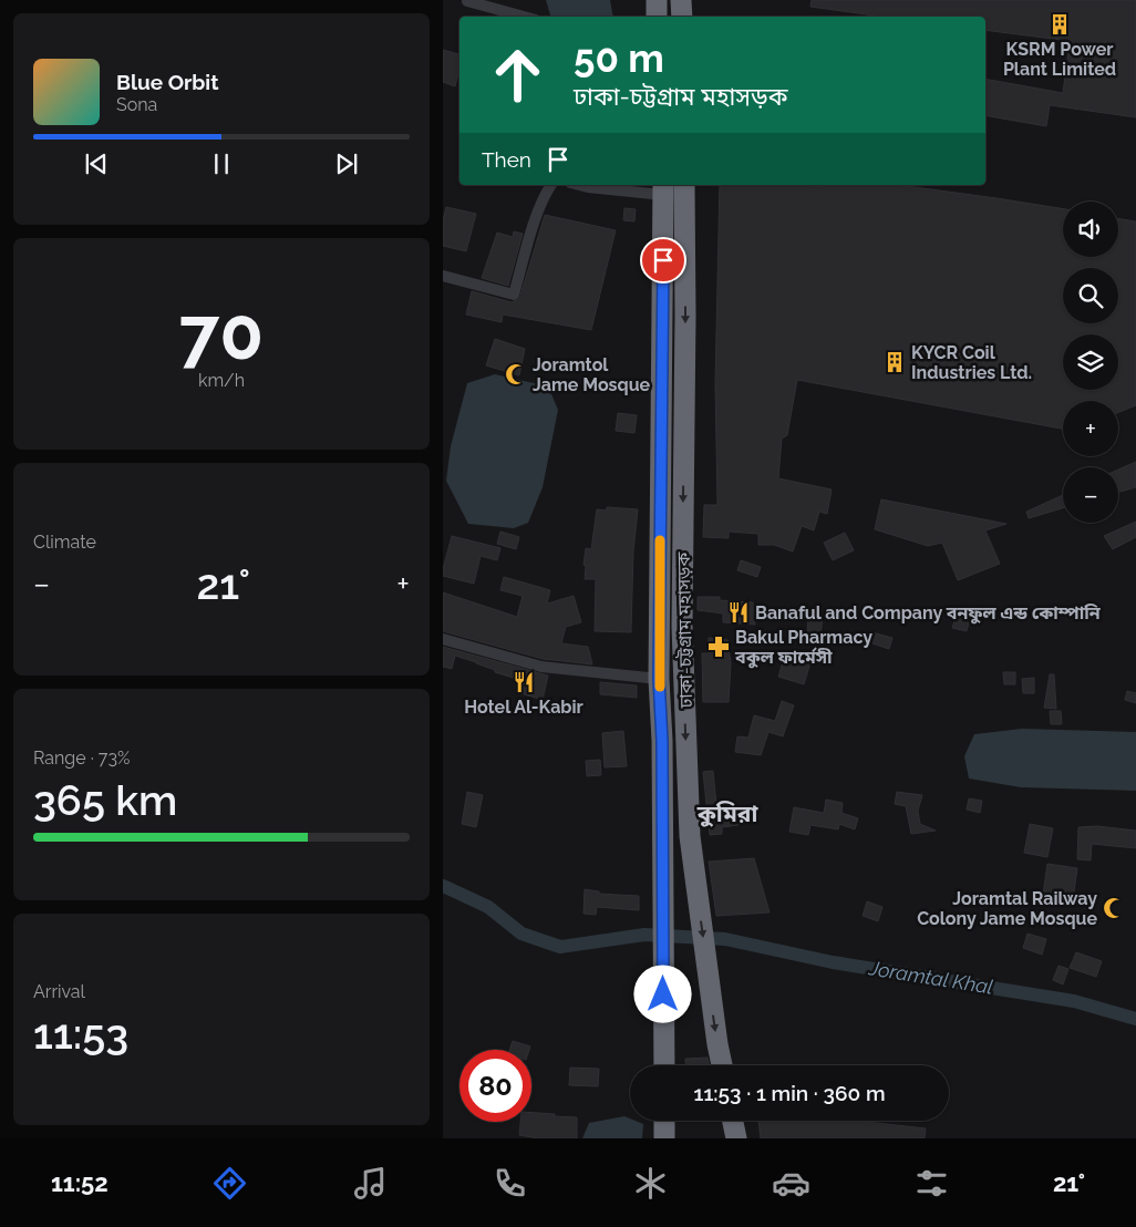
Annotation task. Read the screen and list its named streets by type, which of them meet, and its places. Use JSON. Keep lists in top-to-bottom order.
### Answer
{
  "streets": {
    "highway": ["ঢাকা-চট্টগ্রাম মহাসড়ক"]
  },
  "districts": ["কুমিরা"],
  "water": ["Joramtal Khal"],
  "places": {
    "building": ["KSRM Power Plant Limited", "KYCR Coil Industries Ltd."],
    "mosque": ["Joramtol Jame Mosque", "Joramtal Railway Colony Jame Mosque"],
    "restaurant": ["Banaful and Company বনফুল এন্ড কোম্পানি", "Hotel Al-Kabir"],
    "pharmacy": ["Bakul Pharmacy বকুল ফার্মেসী"]
  },
  "page": {
    "turn": ["50 m", "ঢাকা-চট্টগ্রাম মহাসড়ক"],
    "song": ["Blue Orbit", "Sona"],
    "then": "Then",
    "map_buttons": ["+", "−"],
    "tile": [
      ["70", "km/h"],
      "Climate",
      ["Range · 73%", "365 km"],
      ["Arrival", "11:53"]
    ],
    "heat": ["−", "21°", "+"],
    "limit": "80",
    "trip": "11:53 · 1 min · 360 m",
    "tabs": ["11:52", "21°"]
  }
}
